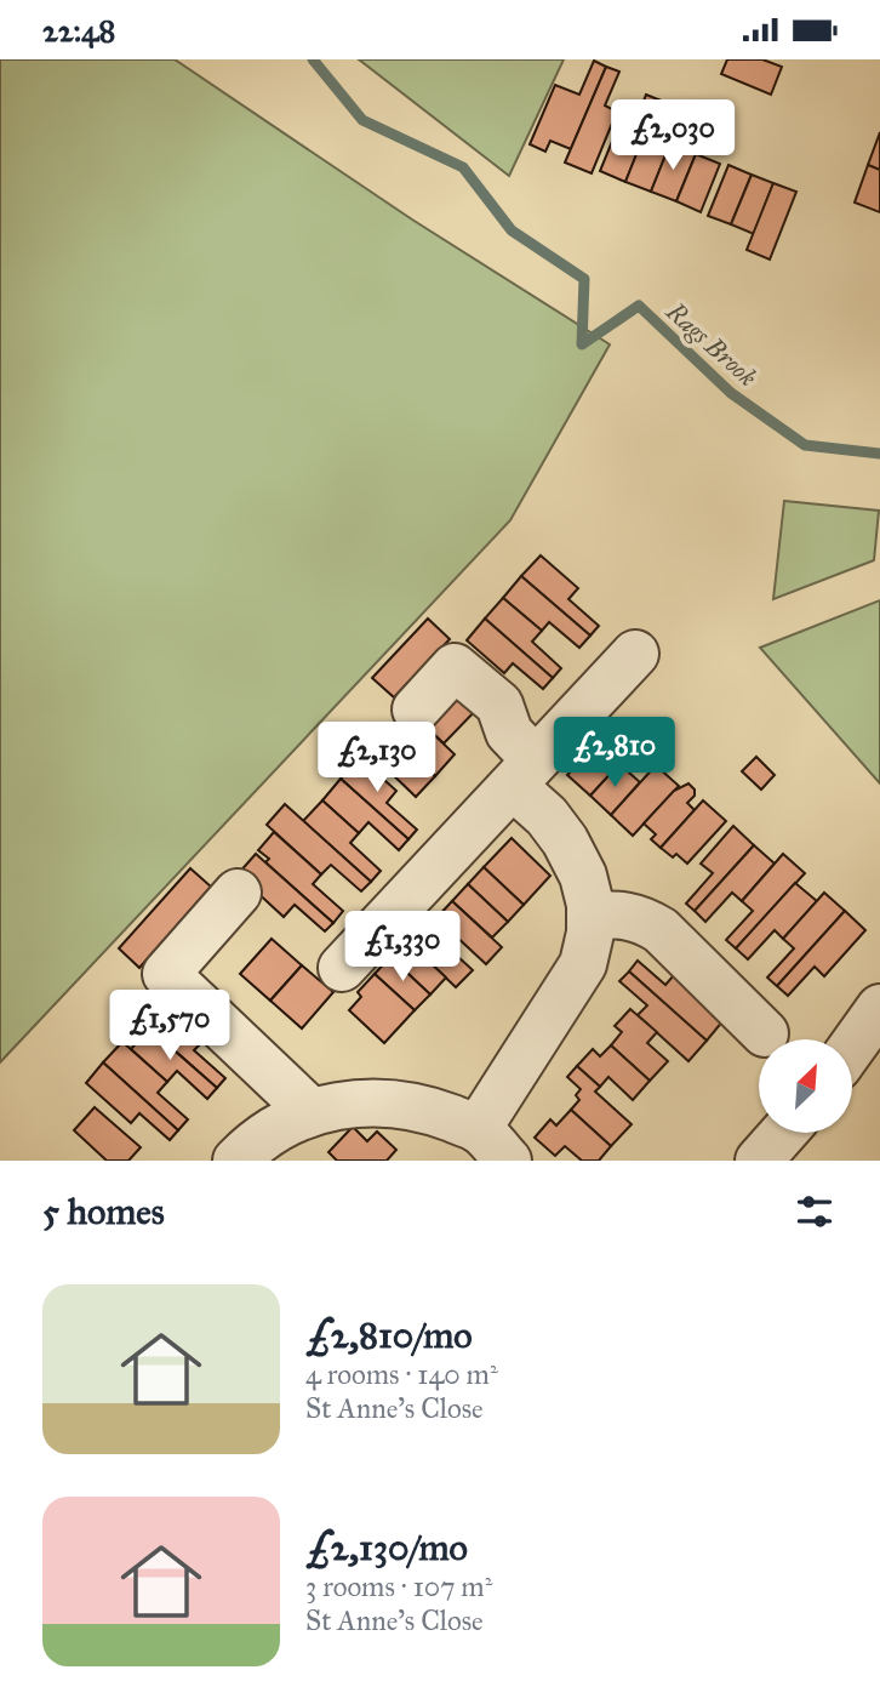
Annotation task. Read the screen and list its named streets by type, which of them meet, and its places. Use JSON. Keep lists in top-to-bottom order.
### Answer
{
  "water": ["Rags Brook"],
  "north": "top right",
  "page": {
    "status": "22:48",
    "price": [
      "£2,030",
      "£2,810",
      "£2,130",
      "£1,330",
      "£1,570"
    ],
    "heading": "5 homes",
    "list": [
      {
        "name": "£2,810/mo",
        "note": "4 rooms · 140 m² · St Anne's Close"
      },
      {
        "name": "£2,130/mo",
        "note": "3 rooms · 107 m² · St Anne's Close"
      }
    ]
  }
}
